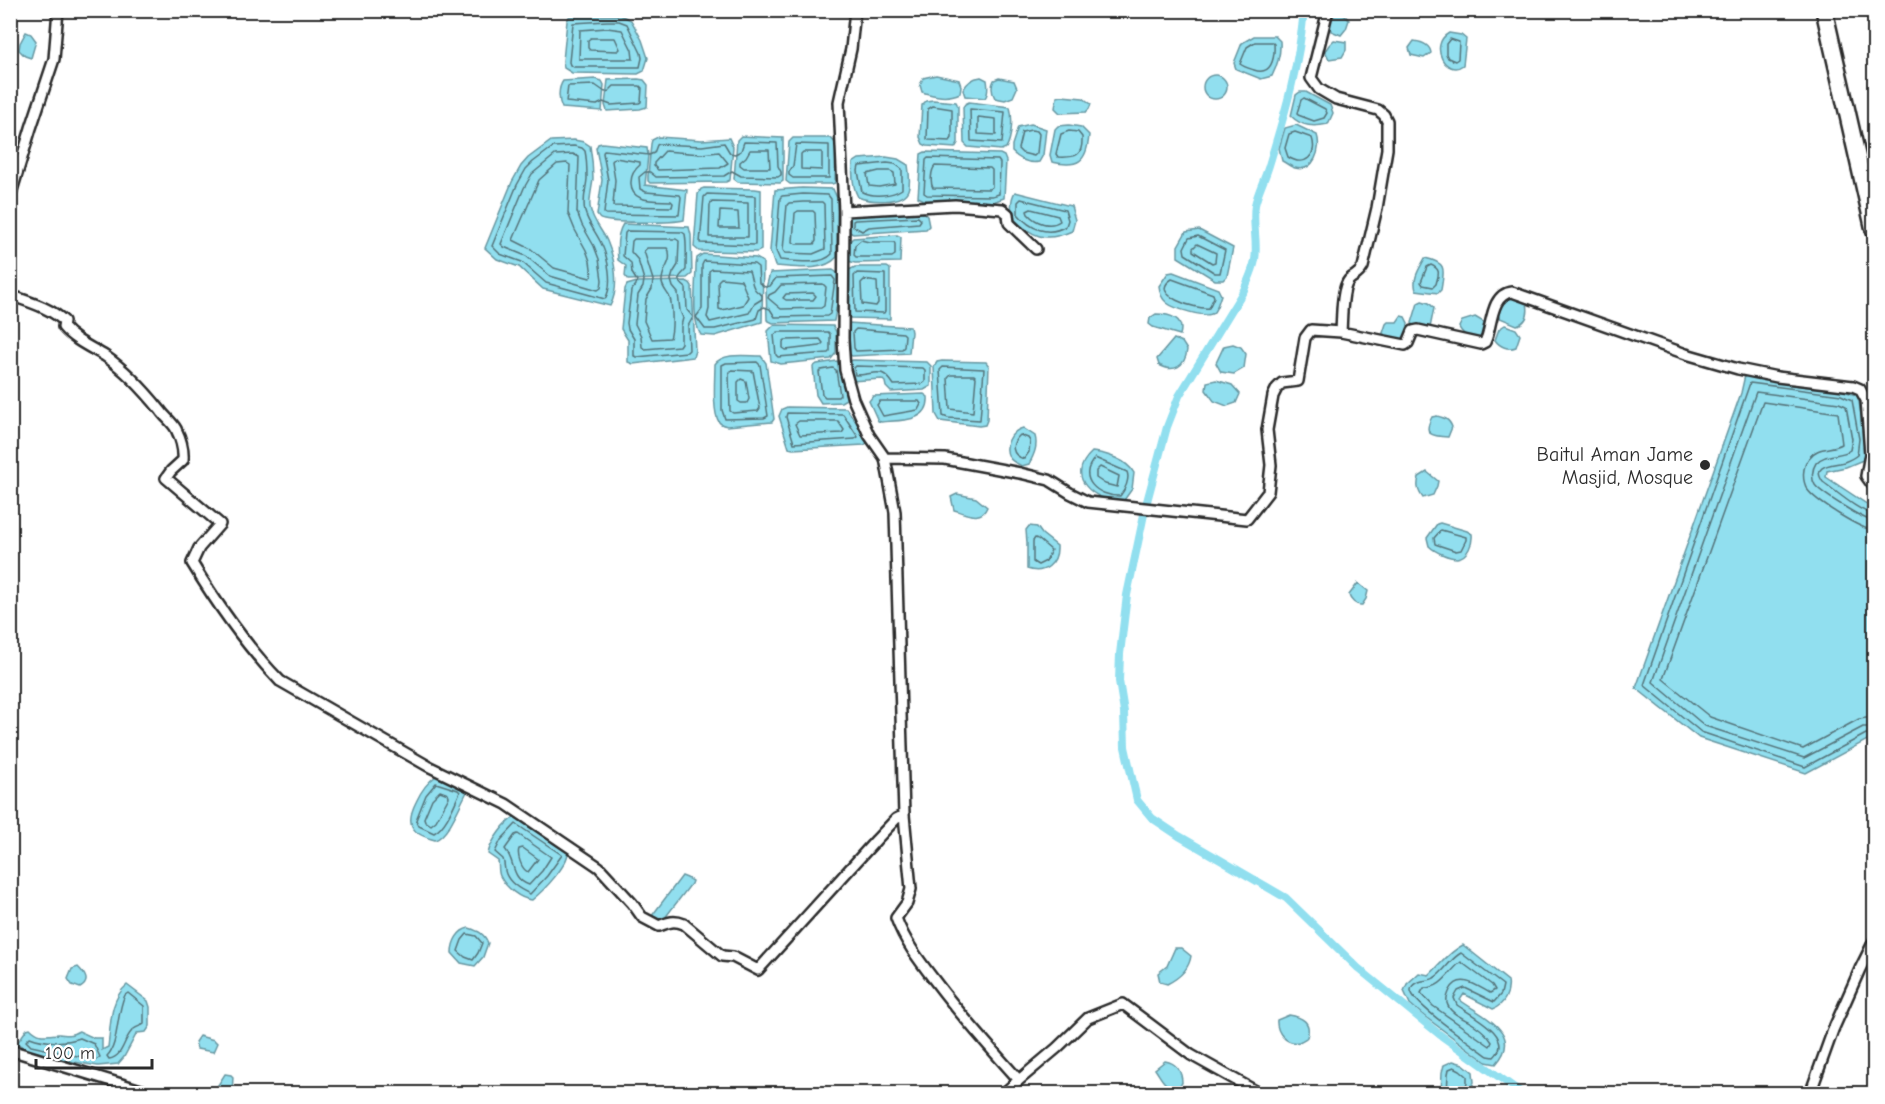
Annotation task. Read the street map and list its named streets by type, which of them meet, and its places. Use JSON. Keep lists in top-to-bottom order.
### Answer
{
  "places": ["Baitul Aman Jame Masjid, Mosque"],
  "scale_bar": "100 m"
}
